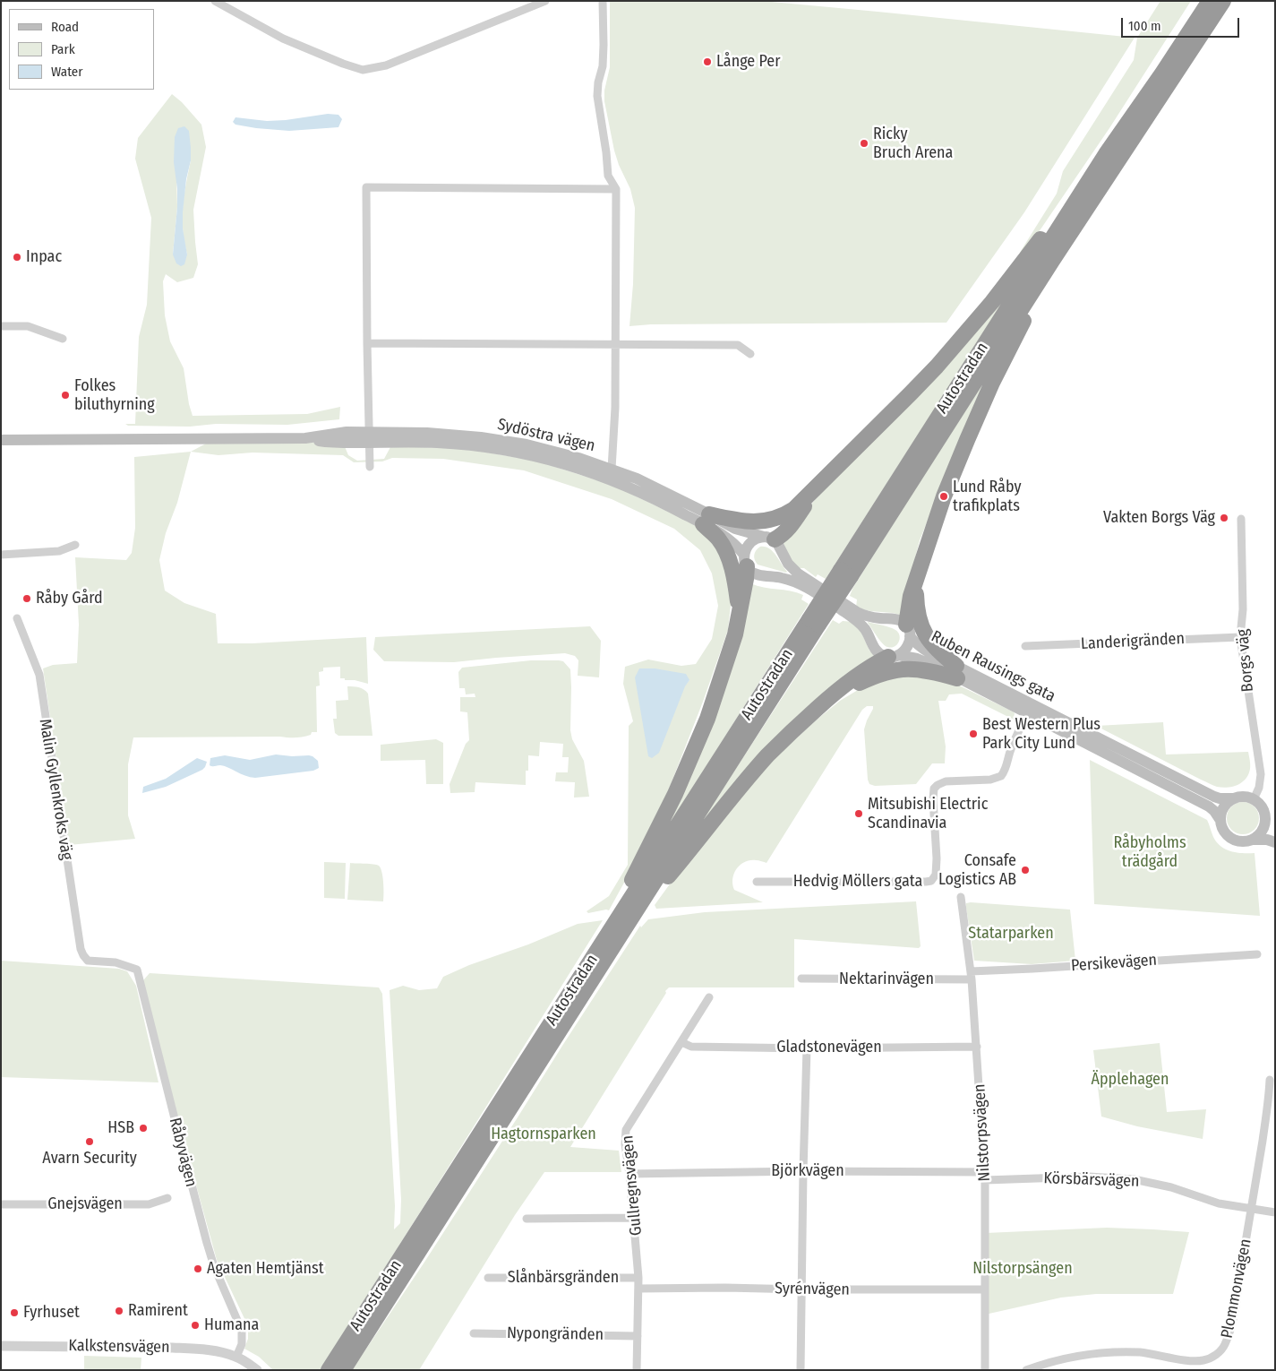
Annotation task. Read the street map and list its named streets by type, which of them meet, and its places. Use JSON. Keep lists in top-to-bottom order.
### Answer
{
  "streets": {
    "highway": ["Autostradan"],
    "main road": ["Sydöstra vägen", "Ruben Rausings gata"],
    "street": [
      "Landerigränden",
      "Borgs väg",
      "Malin Gyllenkroks väg",
      "Hedvig Möllers gata",
      "Persikevägen",
      "Nektarinvägen",
      "Gladstonevägen",
      "Nilstorpsvägen",
      "Råbyvägen",
      "Björkvägen",
      "Körsbärsvägen",
      "Gullregnsvägen",
      "Gnejsvägen",
      "Slånbärsgränden",
      "Plommonvägen",
      "Syrénvägen",
      "Nypongränden",
      "Kalkstensvägen"
    ]
  },
  "crossings": [
    ["Landerigränden", "Borgs väg"],
    ["Borgs väg", "Ruben Rausings gata"],
    ["Ruben Rausings gata", "Hedvig Möllers gata"],
    ["Malin Gyllenkroks väg", "Råbyvägen"],
    ["Persikevägen", "Nektarinvägen"],
    ["Persikevägen", "Nilstorpsvägen"],
    ["Nektarinvägen", "Nilstorpsvägen"],
    ["Gladstonevägen", "Nilstorpsvägen"],
    ["Gladstonevägen", "Gullregnsvägen"],
    ["Nilstorpsvägen", "Björkvägen"],
    ["Nilstorpsvägen", "Körsbärsvägen"],
    ["Nilstorpsvägen", "Syrénvägen"],
    ["Råbyvägen", "Kalkstensvägen"],
    ["Björkvägen", "Körsbärsvägen"],
    ["Björkvägen", "Gullregnsvägen"],
    ["Körsbärsvägen", "Plommonvägen"],
    ["Gullregnsvägen", "Slånbärsgränden"],
    ["Gullregnsvägen", "Syrénvägen"],
    ["Gullregnsvägen", "Nypongränden"]
  ],
  "parks": [
    "Råbyholms trädgård",
    "Statarparken",
    "Äpplehagen",
    "Hagtornsparken",
    "Nilstorpsängen"
  ],
  "places": [
    "Långe Per",
    "Ricky Bruch Arena",
    "Inpac",
    "Folkes biluthyrning",
    "Lund Råby trafikplats",
    "Vakten Borgs Väg",
    "Råby Gård",
    "Best Western Plus Park City Lund",
    "Mitsubishi Electric Scandinavia",
    "Consafe Logistics AB",
    "HSB",
    "Avarn Security",
    "Agaten Hemtjänst",
    "Ramirent",
    "Fyrhuset",
    "Humana"
  ],
  "legend": ["Road", "Park", "Water"],
  "scale_bar": "100 m"
}
